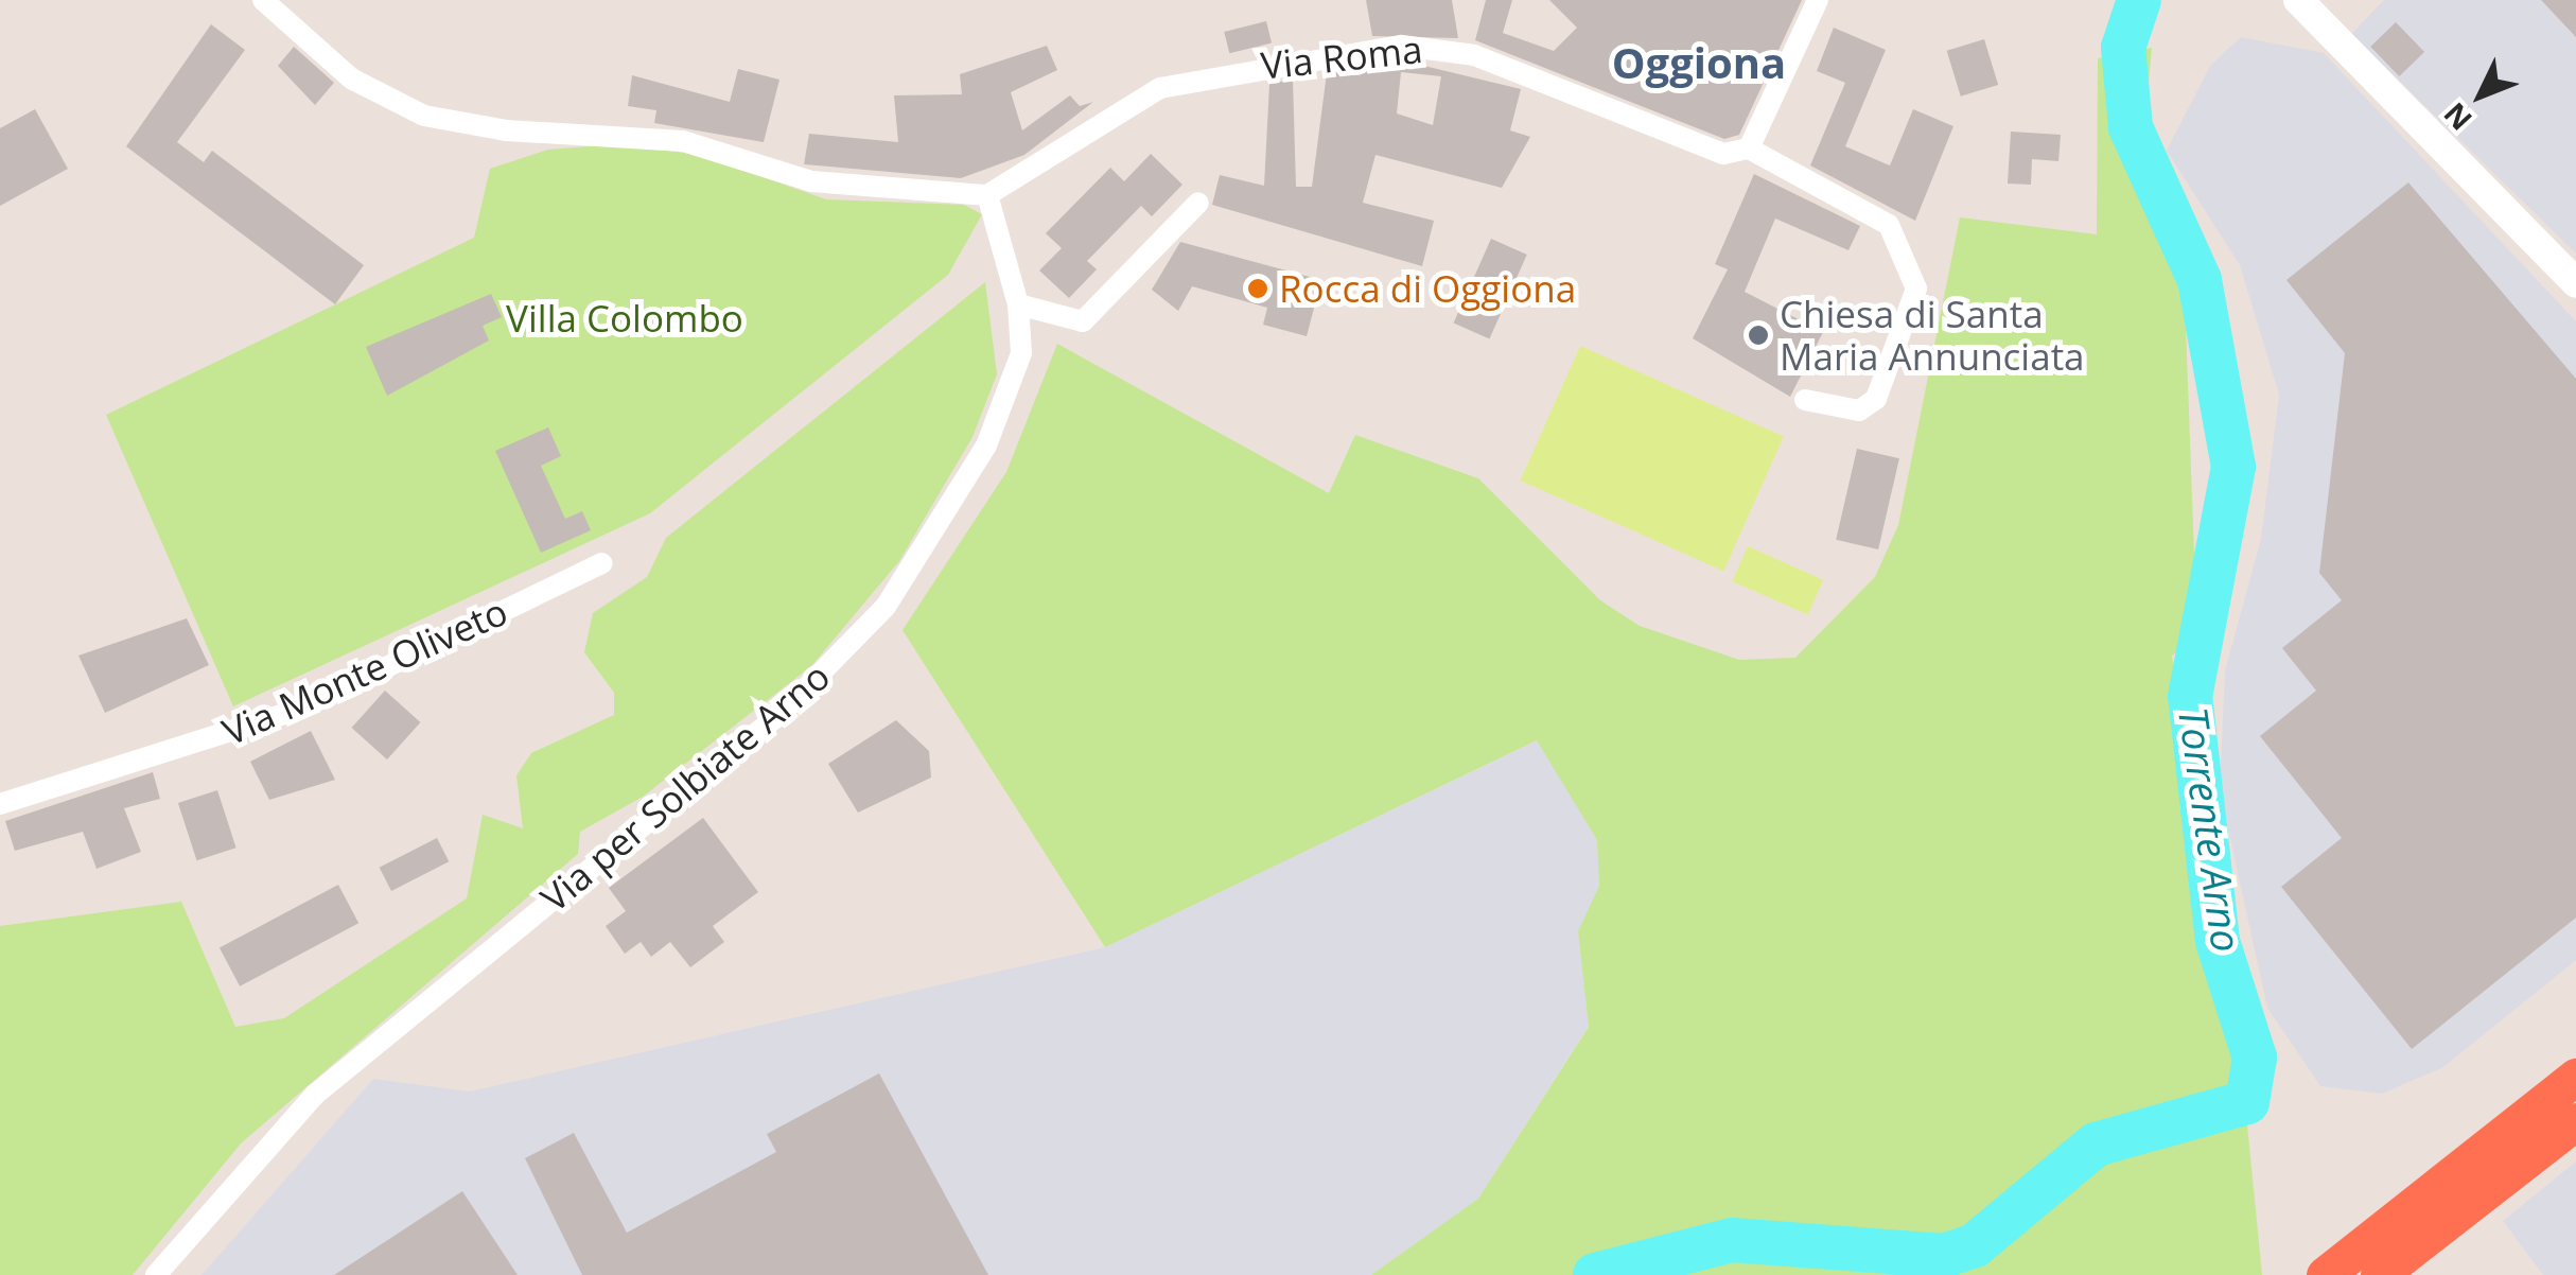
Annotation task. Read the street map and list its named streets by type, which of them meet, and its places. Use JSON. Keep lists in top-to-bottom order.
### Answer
{
  "streets": {
    "street": ["Via Roma", "Via Monte Oliveto", "Via per Solbiate Arno"]
  },
  "crossings": [
    ["Via Roma", "Via per Solbiate Arno"]
  ],
  "districts": ["Oggiona"],
  "water": ["Torrente Arno"],
  "parks": ["Villa Colombo"],
  "places": ["Rocca di Oggiona", "Chiesa di Santa Maria Annunciata"],
  "north": "bottom left"
}
